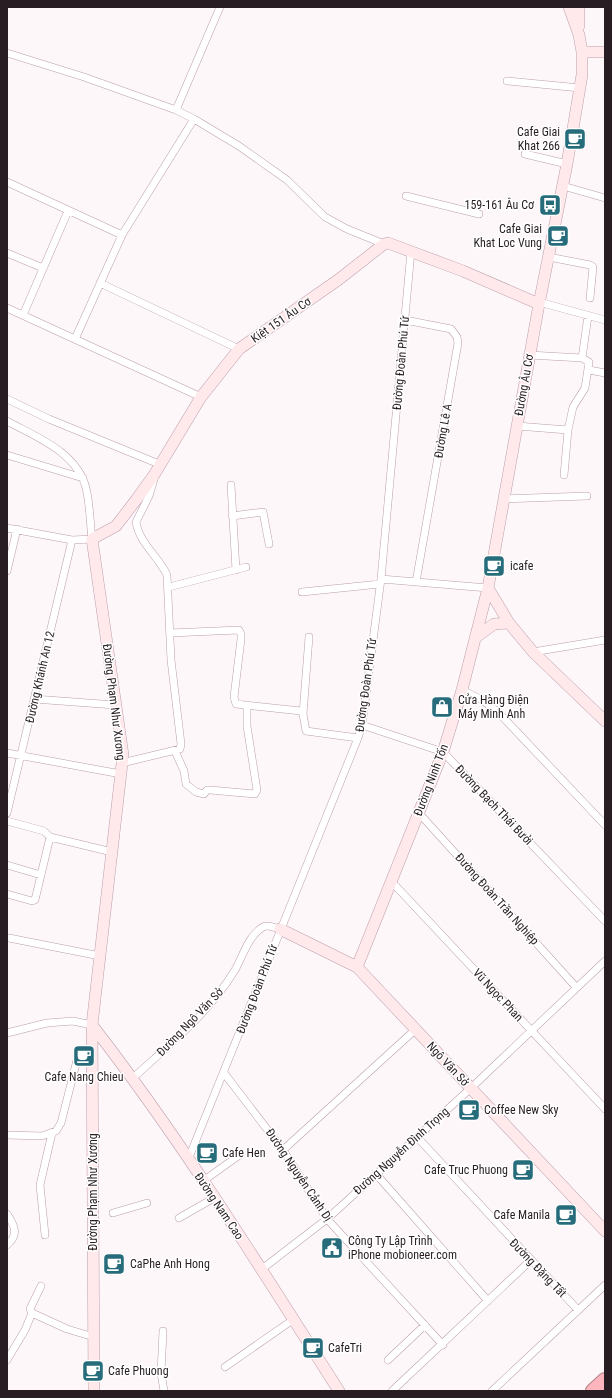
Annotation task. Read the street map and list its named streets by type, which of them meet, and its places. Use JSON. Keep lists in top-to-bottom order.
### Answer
{
  "streets": {
    "street": [
      "Kiệt 151 Âu Cơ",
      "Đường Đoàn Phú Tứ",
      "Đường Âu Cơ",
      "Đường Lê A",
      "Đường Khánh An 12",
      "Đường Phạm Như Xương",
      "Đường Ninh Tốn",
      "Đường Bạch Thái Bưởi",
      "Đường Đoàn Trần Nghiệp",
      "Vũ Ngọc Phan",
      "Đường Ngô Văn Sở",
      "Ngô Văn Sở",
      "Đường Nguyễn Đình Trọng",
      "Đường Nguyễn Cảnh Dị",
      "Đường Nam Cao",
      "Đường Đặng Tất"
    ]
  },
  "crossings": [
    ["Kiệt 151 Âu Cơ", "Đường Phạm Như Xương"],
    ["Đường Đoàn Phú Tứ", "Đường Lê A"],
    ["Đường Đoàn Phú Tứ", "Đường Bạch Thái Bưởi"],
    ["Đường Đoàn Phú Tứ", "Đường Ngô Văn Sở"],
    ["Đường Đoàn Phú Tứ", "Đường Nguyễn Cảnh Dị"],
    ["Đường Đoàn Phú Tứ", "Đường Nam Cao"],
    ["Đường Âu Cơ", "Đường Ninh Tốn"],
    ["Đường Phạm Như Xương", "Đường Nam Cao"],
    ["Đường Ninh Tốn", "Đường Bạch Thái Bưởi"],
    ["Đường Ninh Tốn", "Đường Đoàn Trần Nghiệp"],
    ["Đường Ninh Tốn", "Vũ Ngọc Phan"],
    ["Đường Ninh Tốn", "Đường Ngô Văn Sở"],
    ["Đường Ninh Tốn", "Ngô Văn Sở"],
    ["Đường Đoàn Trần Nghiệp", "Đường Nguyễn Đình Trọng"],
    ["Vũ Ngọc Phan", "Đường Nguyễn Đình Trọng"],
    ["Đường Ngô Văn Sở", "Ngô Văn Sở"],
    ["Đường Ngô Văn Sở", "Đường Nam Cao"],
    ["Ngô Văn Sở", "Đường Nguyễn Đình Trọng"],
    ["Đường Nguyễn Đình Trọng", "Đường Nguyễn Cảnh Dị"],
    ["Đường Nguyễn Đình Trọng", "Đường Nam Cao"],
    ["Đường Nguyễn Đình Trọng", "Đường Đặng Tất"]
  ],
  "places": {
    "cafe": [
      "Cafe Giai Khat 266",
      "Cafe Giai Khat Loc Vung",
      "icafe",
      "Cafe Nang Chieu",
      "Coffee New Sky",
      "Cafe Hen",
      "Cafe Truc Phuong",
      "Cafe Manila",
      "CaPhe Anh Hong",
      "CafeTri",
      "Cafe Phuong"
    ],
    "bus stop": ["159-161 Âu Cơ"],
    "shop": ["Cửa Hàng Điện Máy Minh Anh"],
    "public building": ["Công Ty Lập Trình iPhone mobioneer.com"]
  }
}
